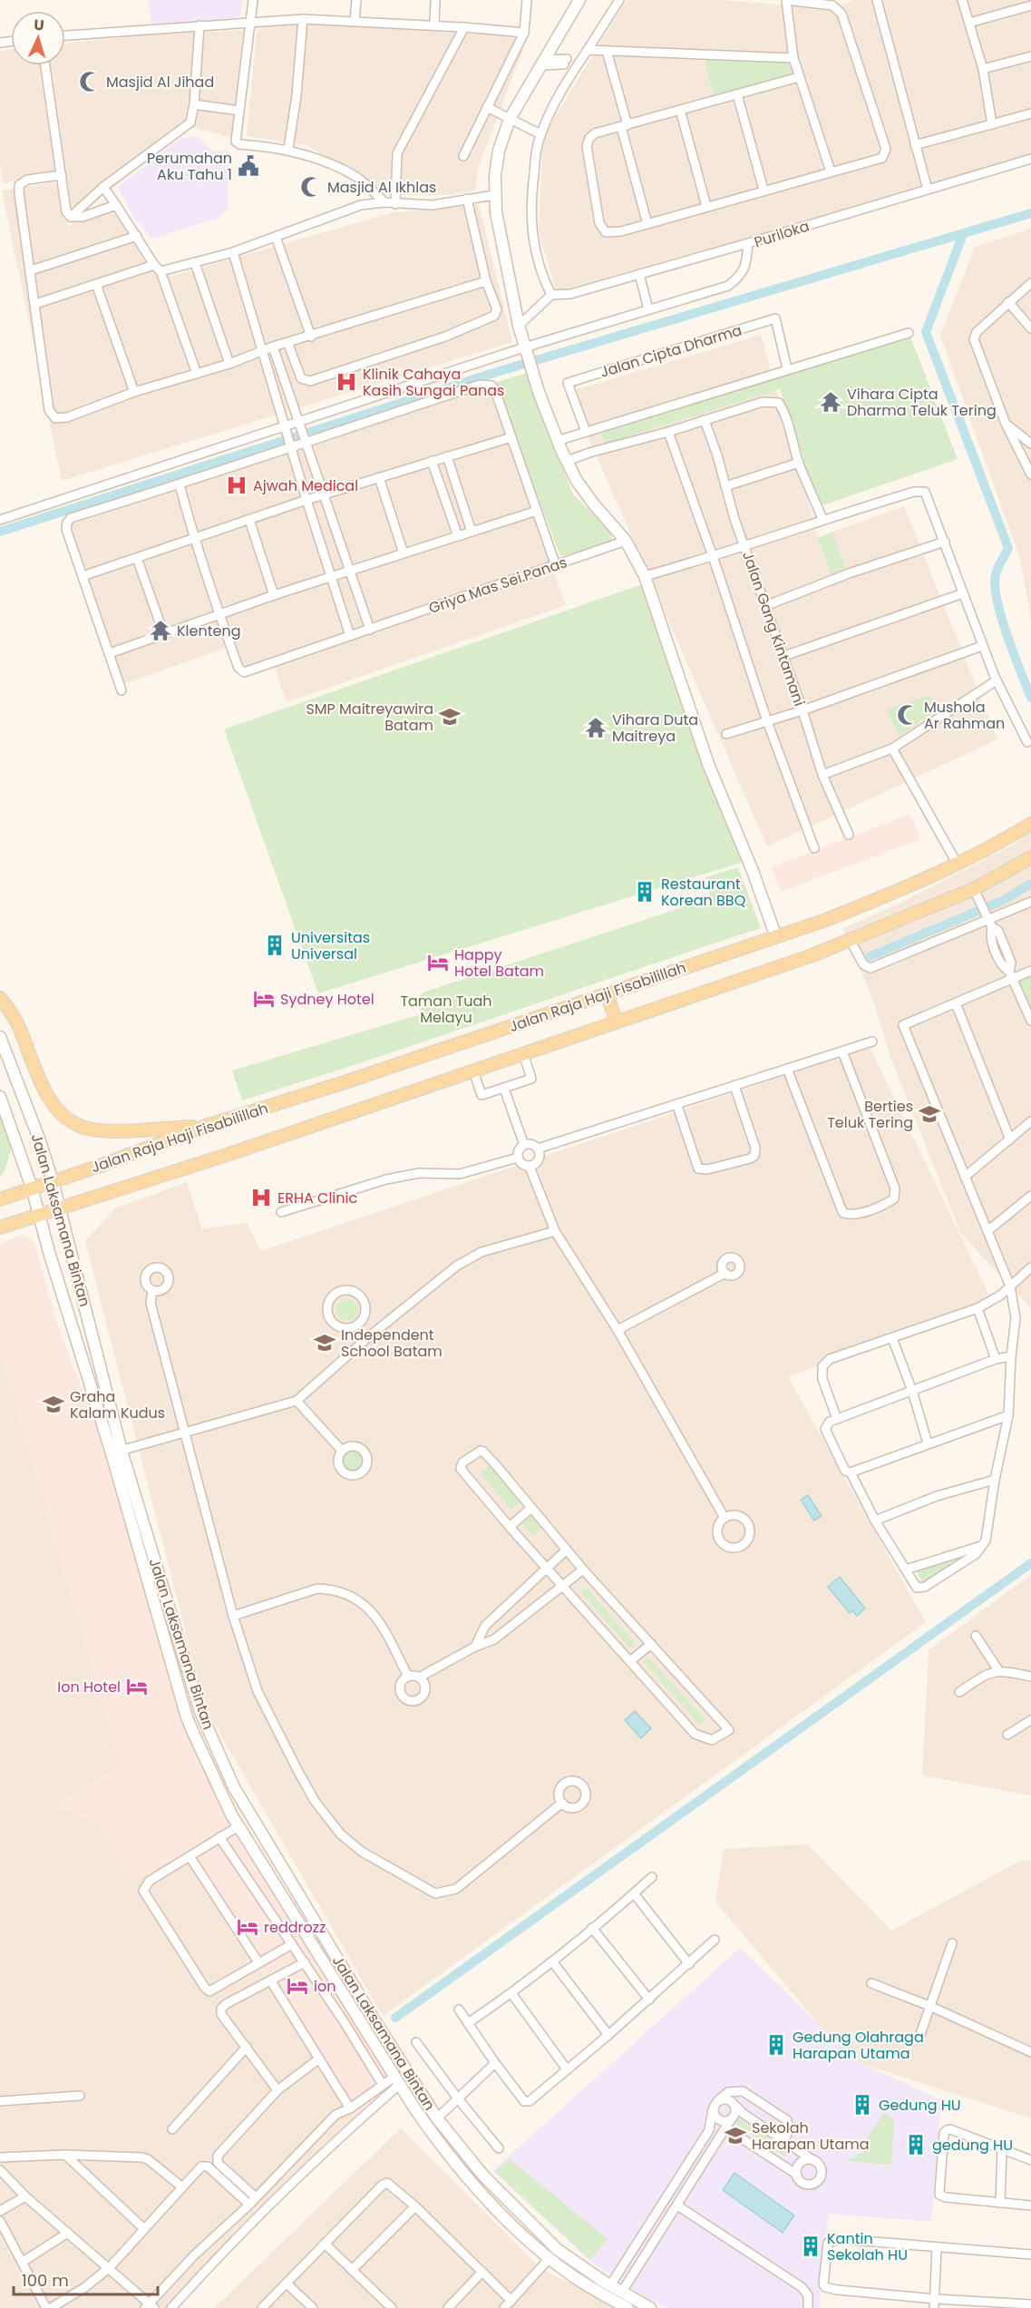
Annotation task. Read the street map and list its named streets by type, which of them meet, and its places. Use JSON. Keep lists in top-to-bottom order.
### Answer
{
  "streets": {
    "main road": ["Jalan Raja Haji Fisabilillah", "Jalan Laksamana Bintan"],
    "street": [
      "Puriloka",
      "Jalan Cipta Dharma",
      "Griya Mas Sei.Panas",
      "Jalan Gang Kintamani"
    ]
  },
  "crossings": [
    ["Jalan Raja Haji Fisabilillah", "Jalan Laksamana Bintan"]
  ],
  "parks": ["Taman Tuah Melayu"],
  "places": {
    "mosque": ["Masjid Al Jihad", "Masjid Al Ikhlas", "Mushola Ar Rahman"],
    "public building": ["Perumahan Aku Tahu 1"],
    "hospital": ["Klinik Cahaya Kasih Sungai Panas", "Ajwah Medical", "ERHA Clinic"],
    "temple": ["Vihara Cipta Dharma Teluk Tering", "Klenteng", "Vihara Duta Maitreya"],
    "school or university": [
      "SMP Maitreyawira Batam",
      "Berties Teluk Tering",
      "Independent School Batam",
      "Graha Kalam Kudus",
      "Sekolah Harapan Utama"
    ],
    "building": [
      "Restaurant Korean BBQ",
      "Universitas Universal",
      "Gedung Olahraga Harapan Utama",
      "Gedung HU",
      "gedung HU",
      "Kantin Sekolah HU"
    ],
    "hotel": [
      "Happy Hotel Batam",
      "Sydney Hotel",
      "Ion Hotel",
      "reddrozz",
      "ion"
    ]
  },
  "scale_bar": "100 m",
  "north": "top"
}
